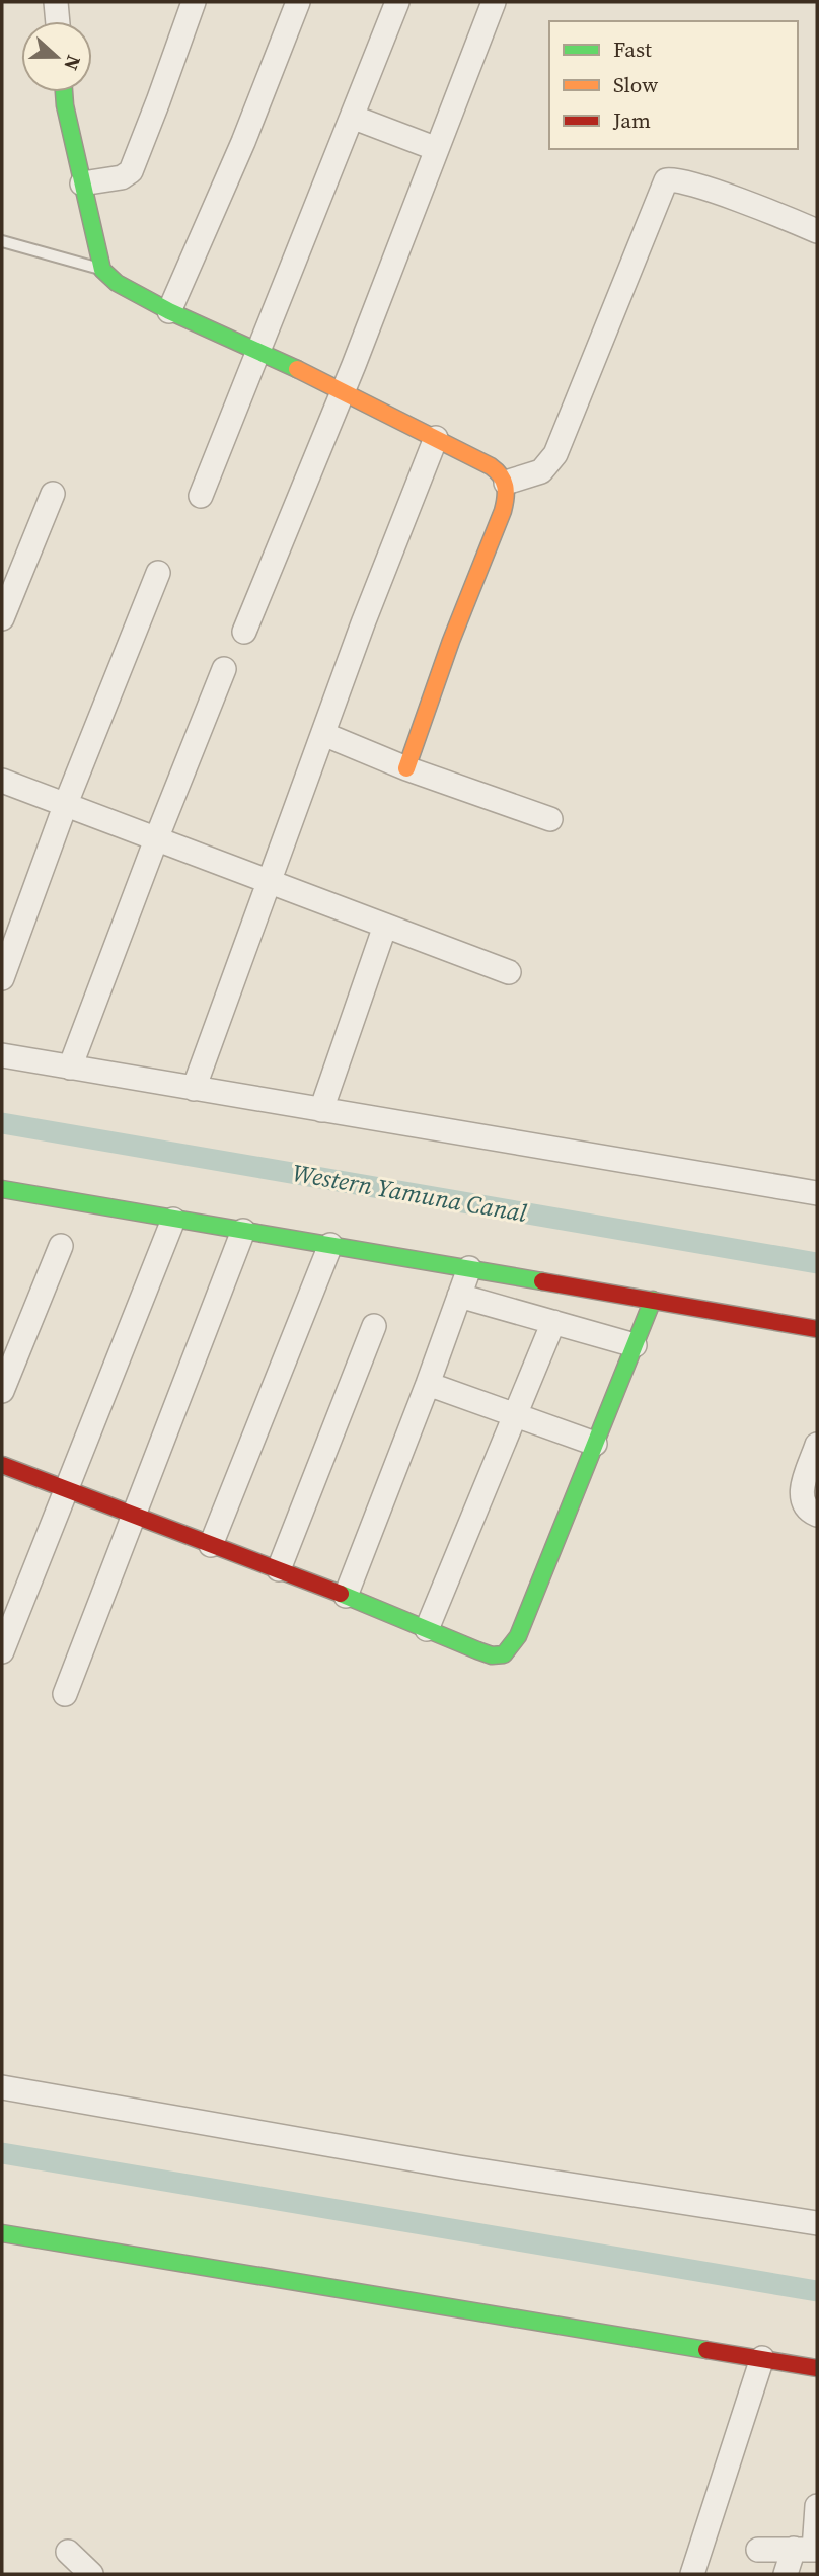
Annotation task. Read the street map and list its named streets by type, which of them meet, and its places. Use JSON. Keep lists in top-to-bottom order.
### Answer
{
  "water": ["Western Yamuna Canal"],
  "legend": ["Fast", "Slow", "Jam"],
  "north": "right"
}
